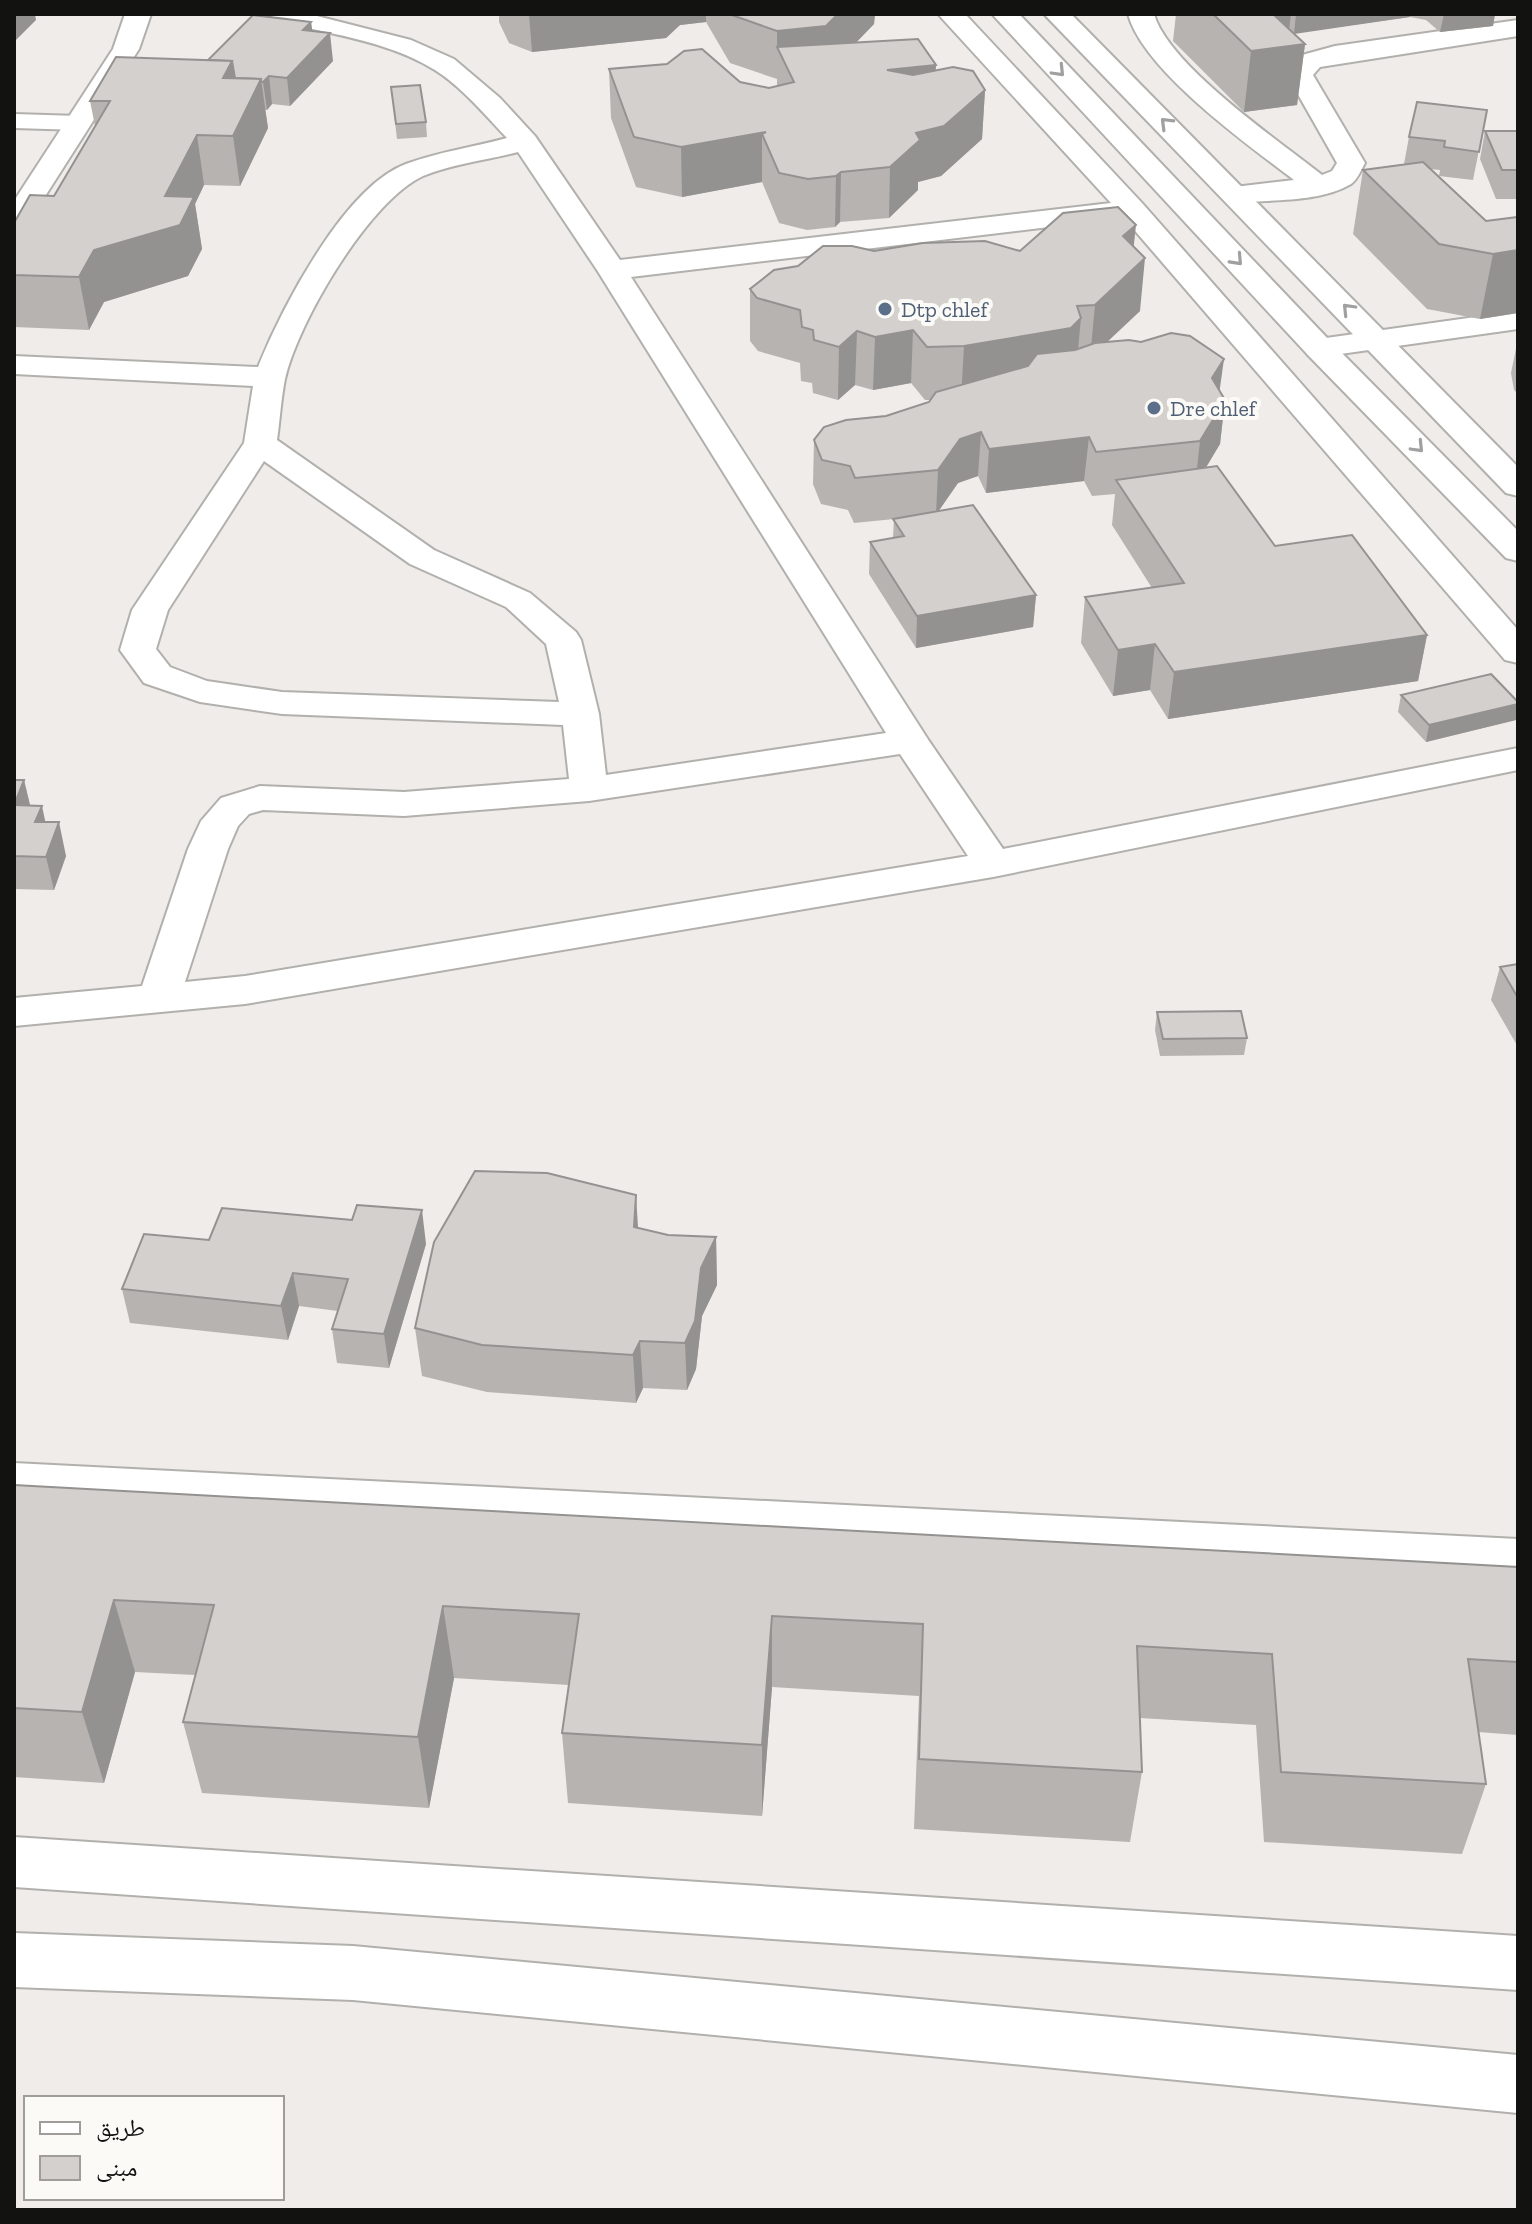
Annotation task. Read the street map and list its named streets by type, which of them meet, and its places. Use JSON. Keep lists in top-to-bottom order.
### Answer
{
  "places": ["Dtp chlef", "Dre chlef"],
  "legend": ["طريق", "مبنى"]
}
